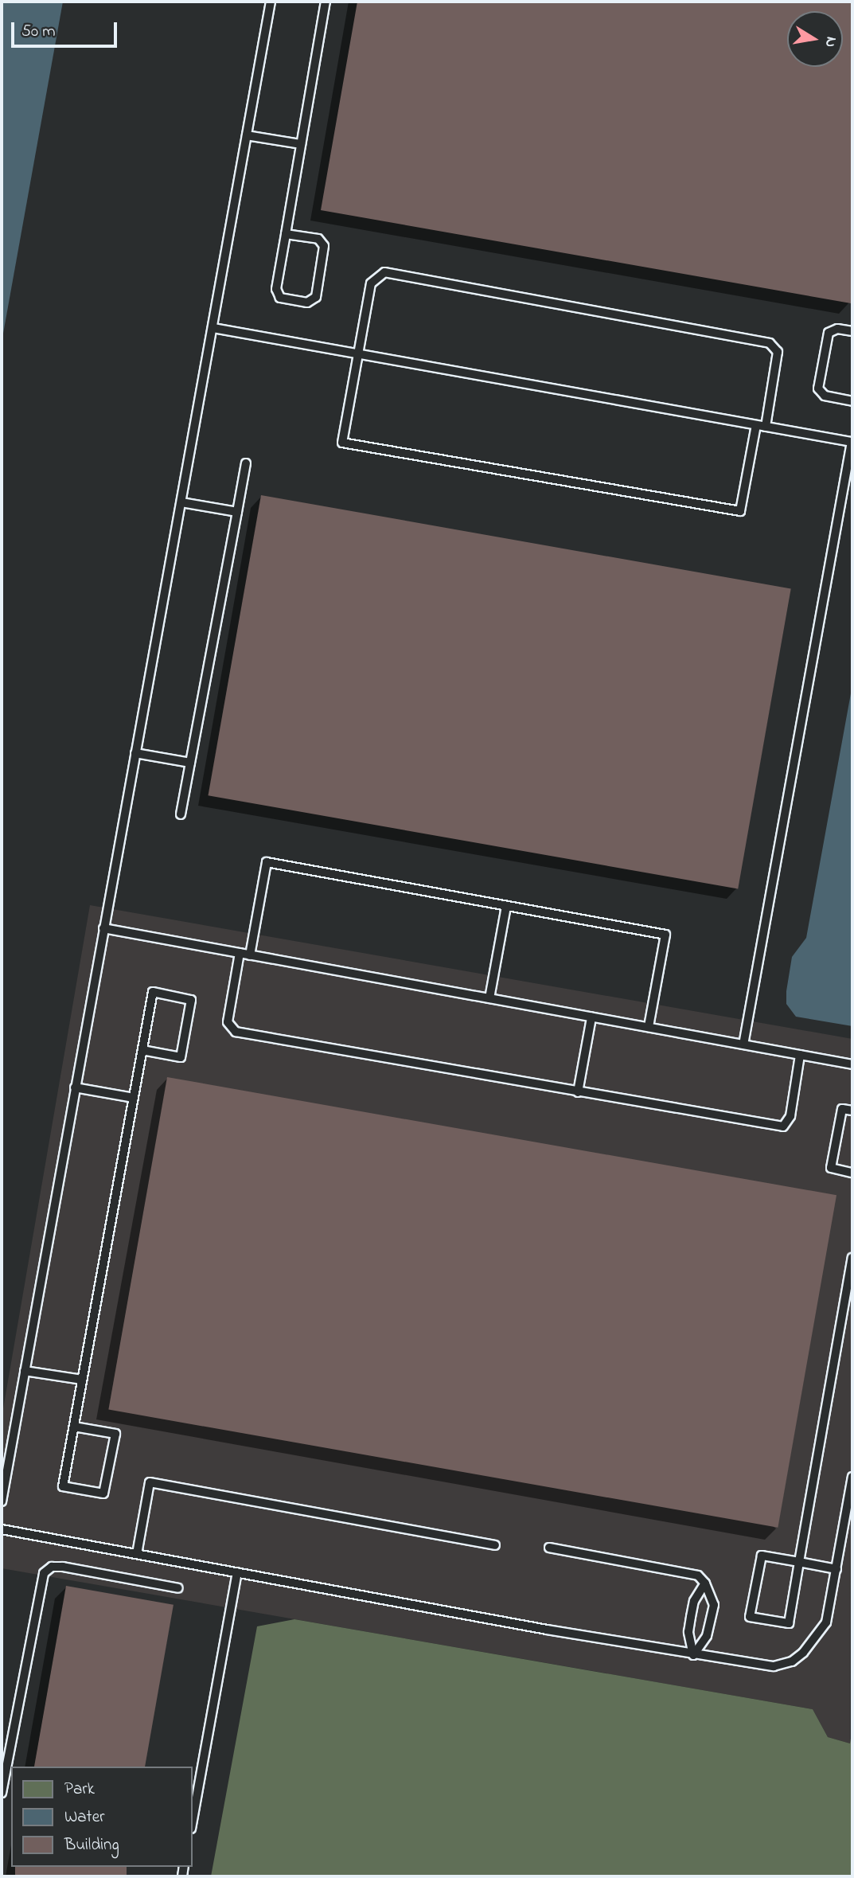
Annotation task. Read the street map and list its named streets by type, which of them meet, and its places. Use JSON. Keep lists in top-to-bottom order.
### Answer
{
  "legend": ["Park", "Water", "Building"],
  "scale_bar": "50 m",
  "north": "right"
}
